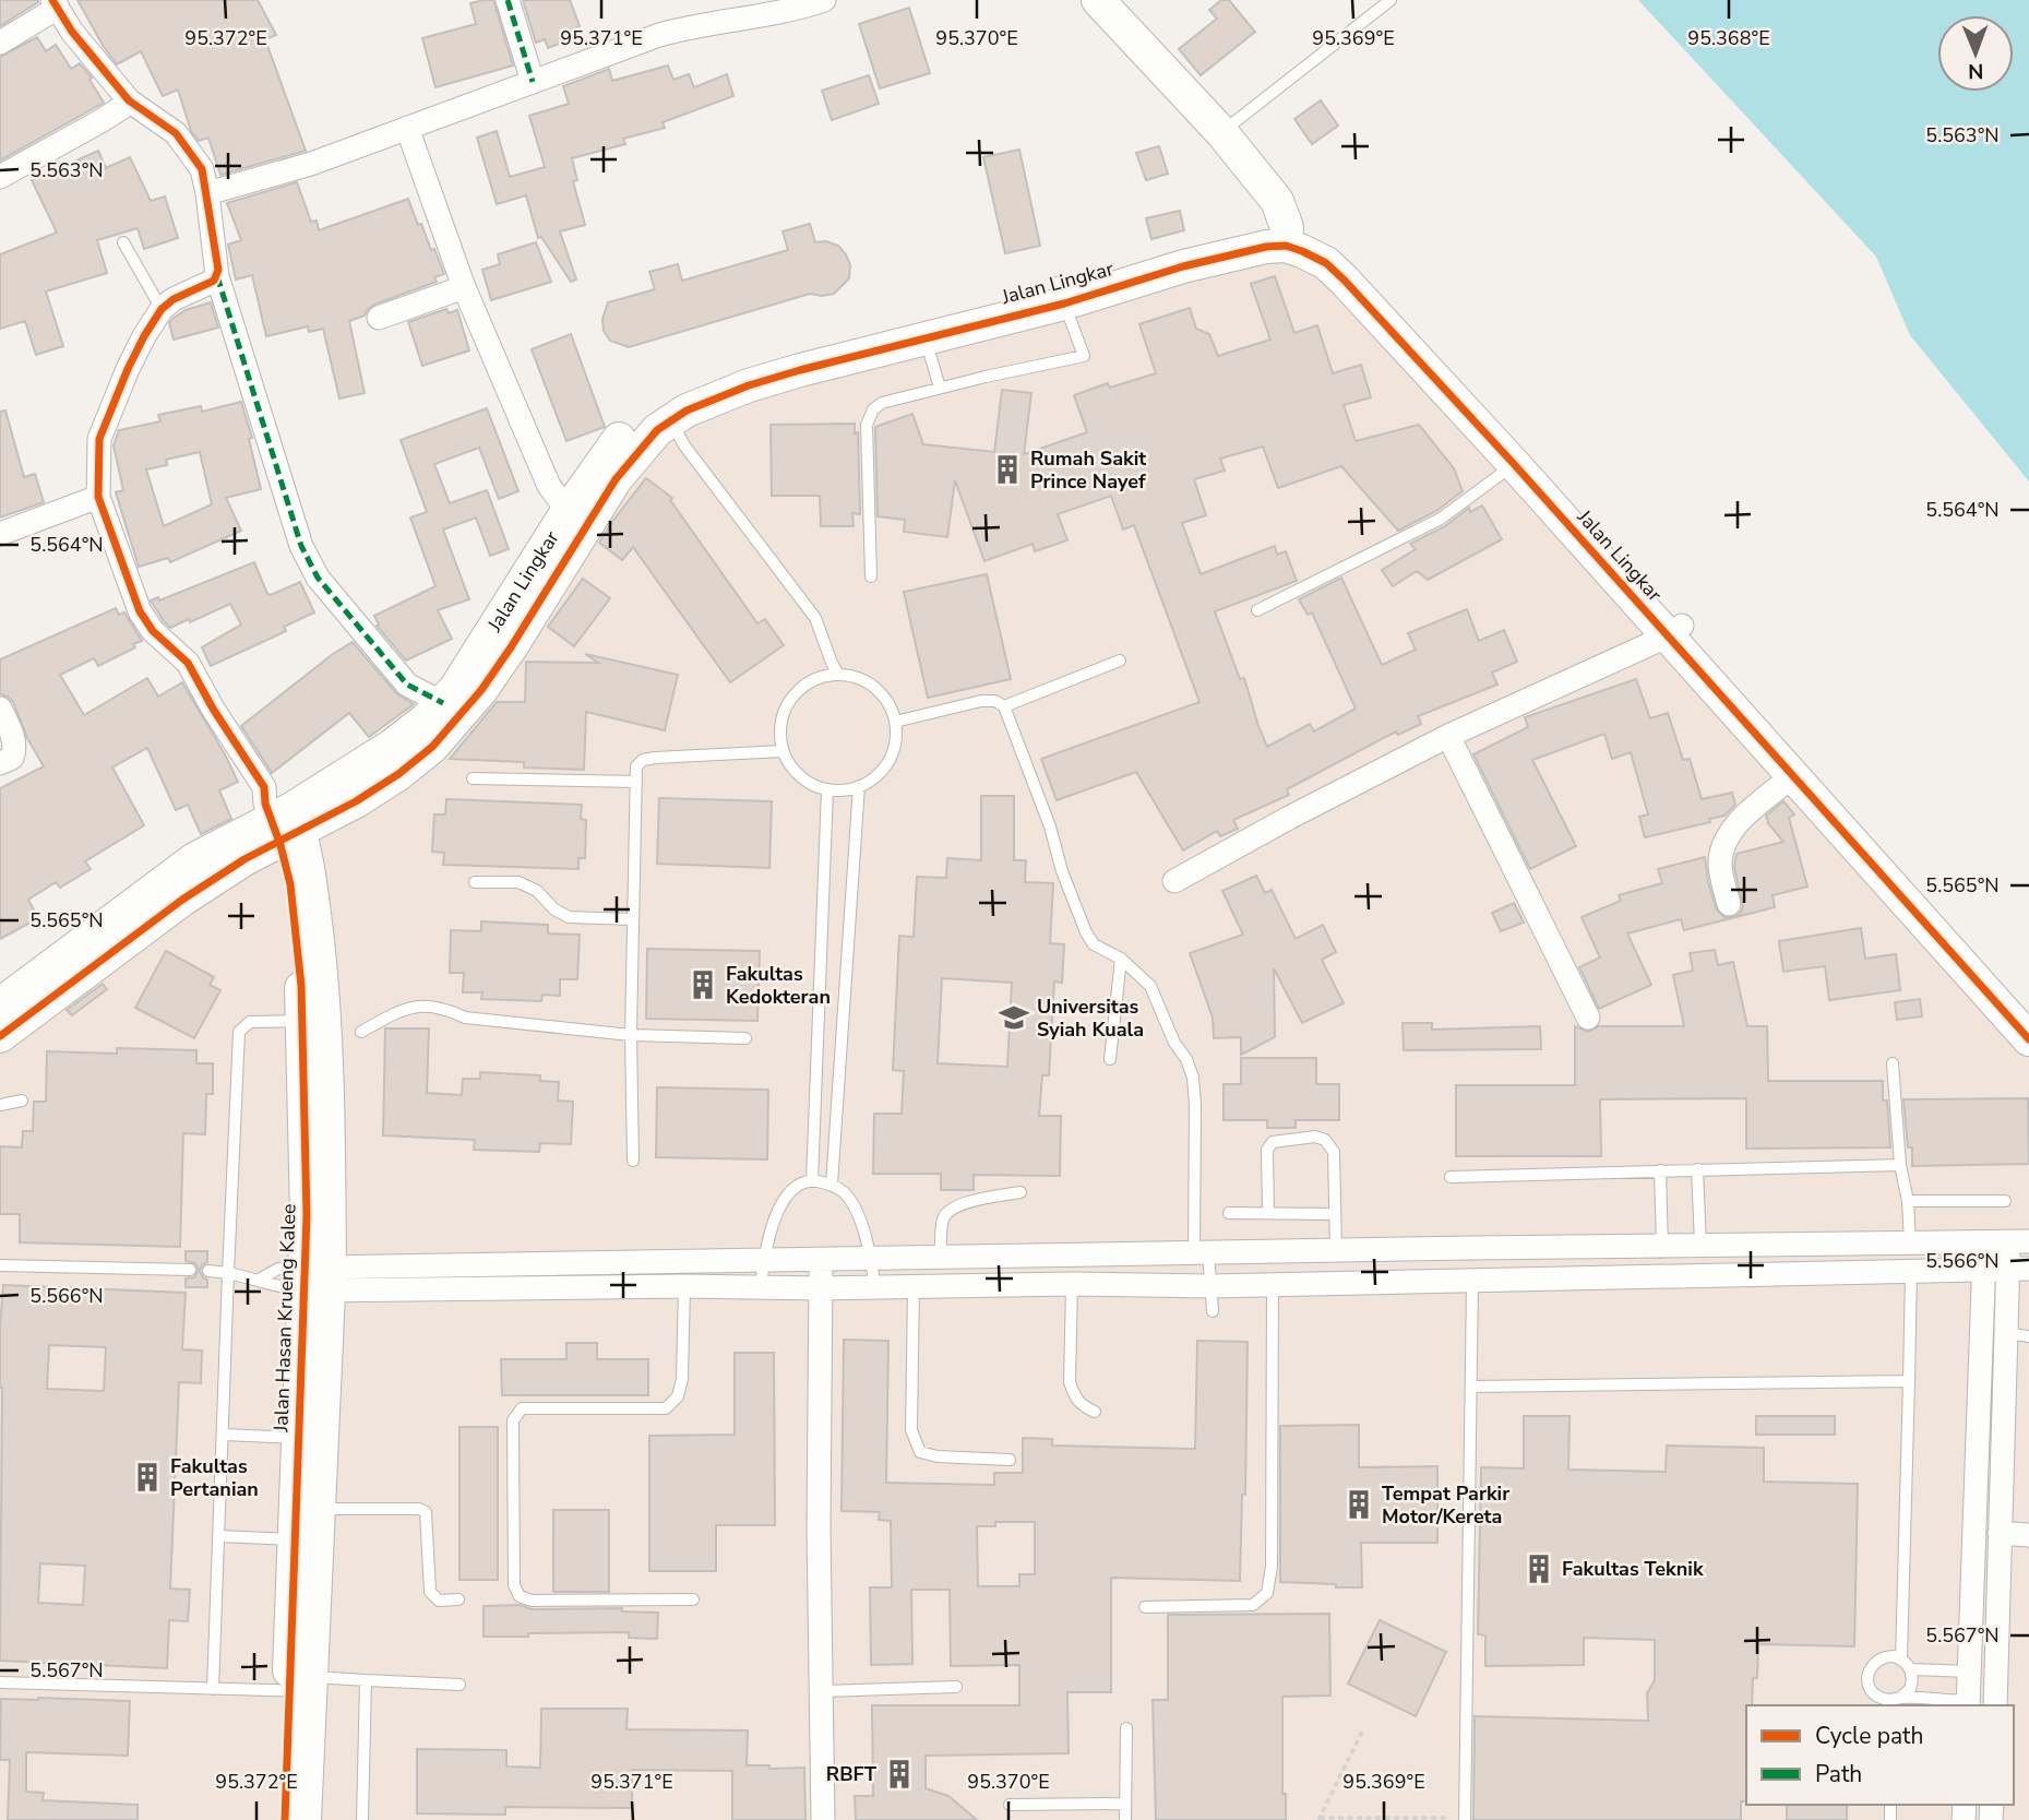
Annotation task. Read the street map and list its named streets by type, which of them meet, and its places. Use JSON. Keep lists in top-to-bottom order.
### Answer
{
  "streets": {
    "street": ["Jalan Lingkar", "Jalan Hasan Krueng Kalee"]
  },
  "crossings": [
    ["Jalan Lingkar", "Jalan Hasan Krueng Kalee"]
  ],
  "places": {
    "building": [
      "Rumah Sakit Prince Nayef",
      "Fakultas Kedokteran",
      "Fakultas Pertanian",
      "Tempat Parkir Motor/Kereta",
      "Fakultas Teknik",
      "RBFT"
    ],
    "school or university": ["Universitas Syiah Kuala"]
  },
  "legend": ["Cycle path", "Path"],
  "north": "bottom",
  "coordinates": [
    "95.372°E",
    "95.371°E",
    "95.370°E",
    "95.369°E",
    "95.368°E",
    "5.563°N",
    "5.564°N",
    "5.565°N",
    "5.566°N",
    "5.567°N"
  ]
}
